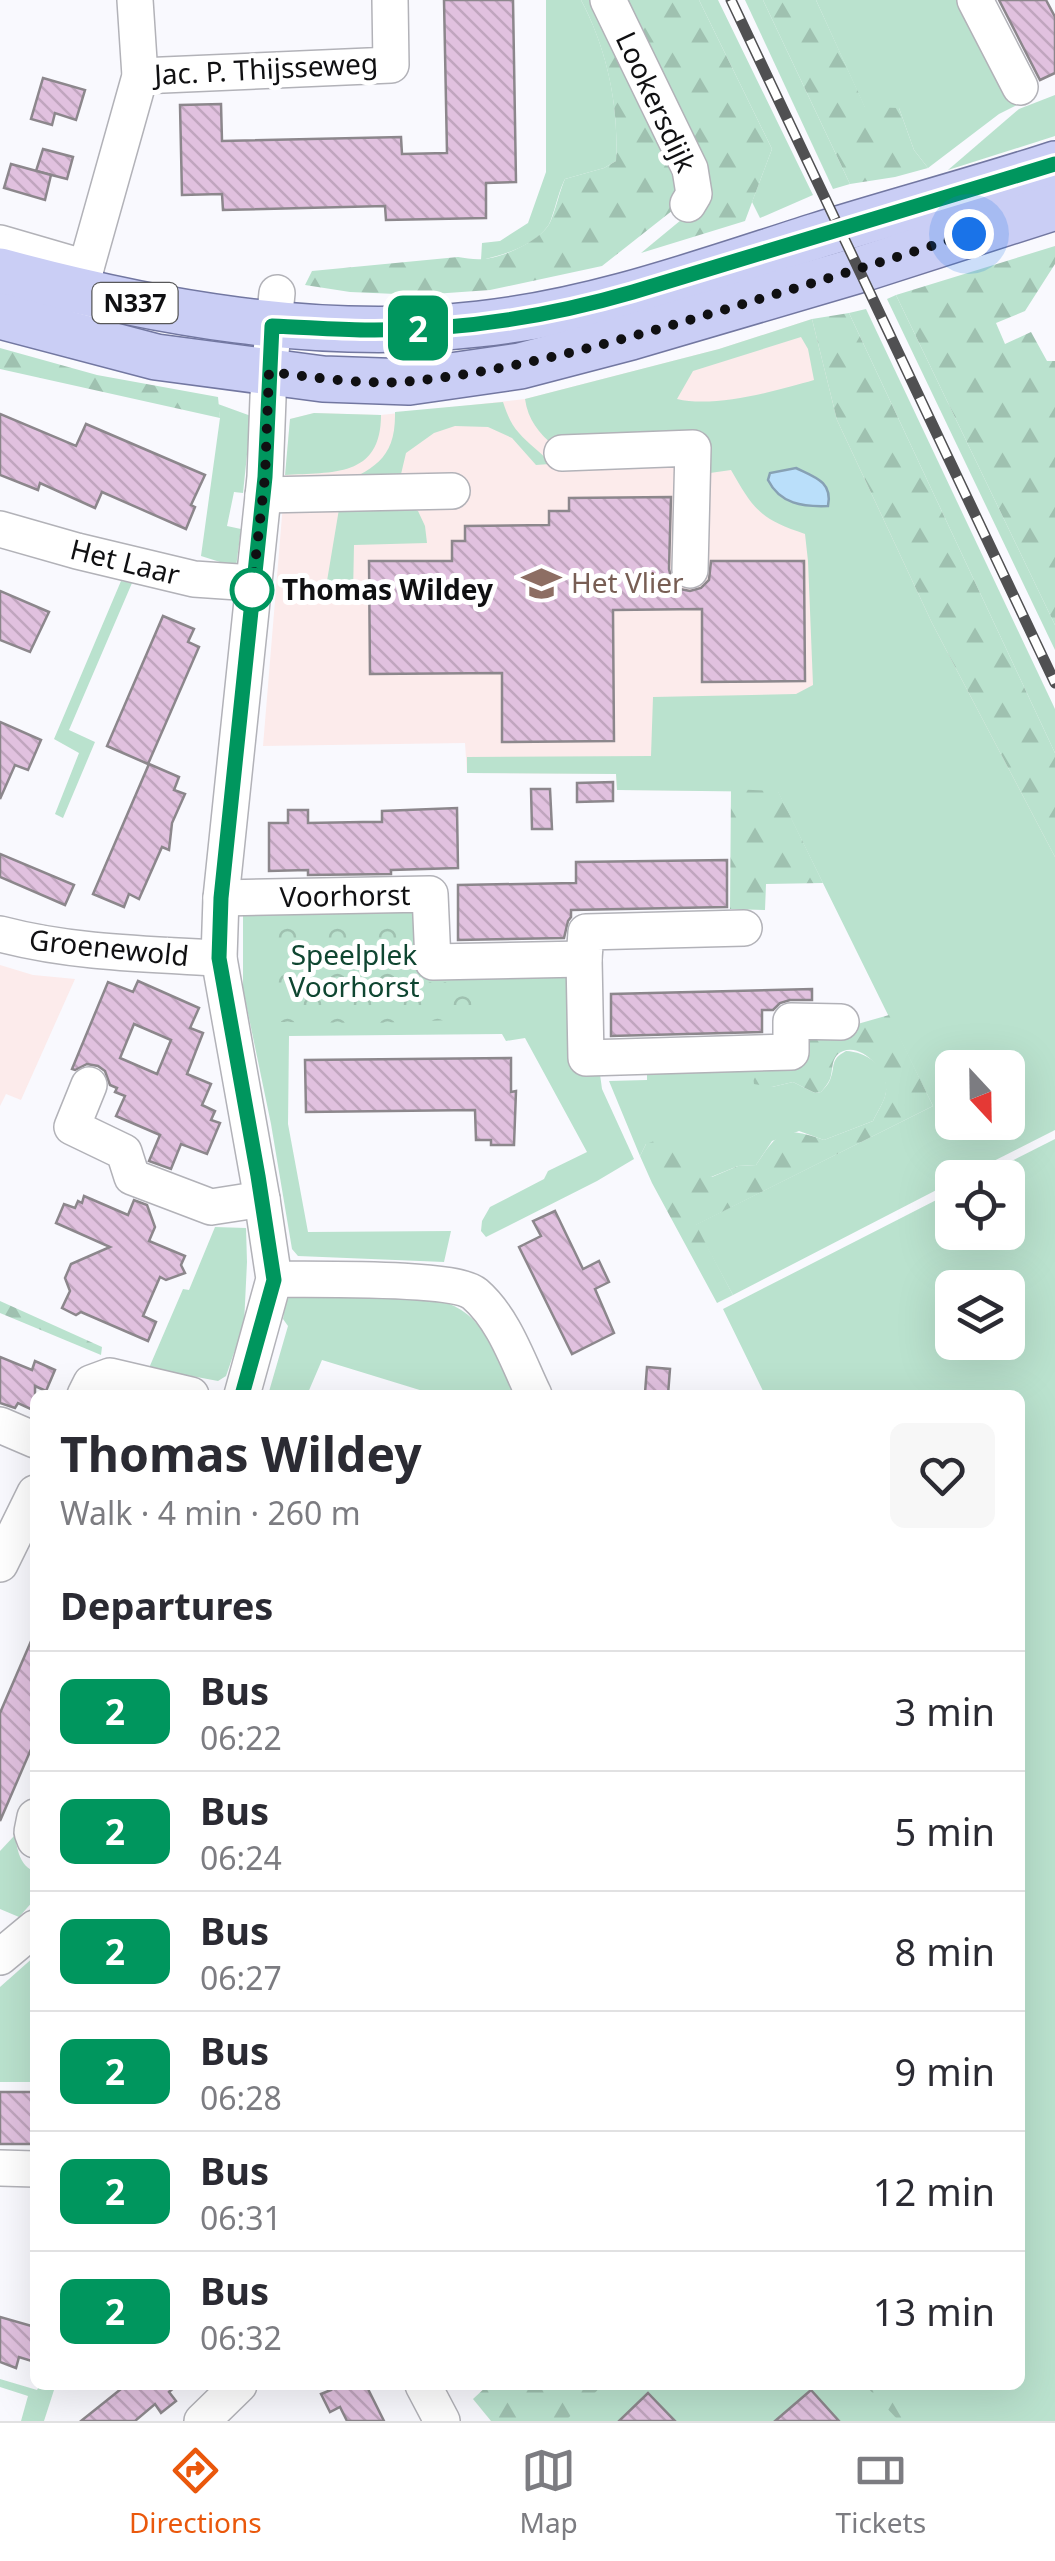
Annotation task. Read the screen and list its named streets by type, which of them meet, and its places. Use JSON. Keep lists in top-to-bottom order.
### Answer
{
  "streets": {
    "main road": ["N337"],
    "street": [
      "Jac. P. Thijsseweg",
      "Lookersdijk",
      "Het Laar",
      "Voorhorst",
      "Groenewold"
    ]
  },
  "crossings": [
    ["Jac. P. Thijsseweg", "N337"]
  ],
  "parks": ["Speelplek Voorhorst"],
  "places": {
    "school or university": ["Het Vlier"],
    "other": ["Thomas Wildey"]
  },
  "lines": ["bus line 2"],
  "north": "bottom",
  "page": {
    "on_map": "2",
    "heading": [
      ["Thomas Wildey", "Walk · 4 min · 260 m"],
      "Departures"
    ],
    "list": [
      {
        "mark": "2",
        "name": "Bus",
        "note": "06:22",
        "value": "3 min"
      },
      {
        "mark": "2",
        "name": "Bus",
        "note": "06:24",
        "value": "5 min"
      },
      {
        "mark": "2",
        "name": "Bus",
        "note": "06:27",
        "value": "8 min"
      },
      {
        "mark": "2",
        "name": "Bus",
        "note": "06:28",
        "value": "9 min"
      },
      {
        "mark": "2",
        "name": "Bus",
        "note": "06:31",
        "value": "12 min"
      },
      {
        "mark": "2",
        "name": "Bus",
        "note": "06:32",
        "value": "13 min"
      }
    ],
    "tabs": ["Directions", "Map", "Tickets"]
  }
}
